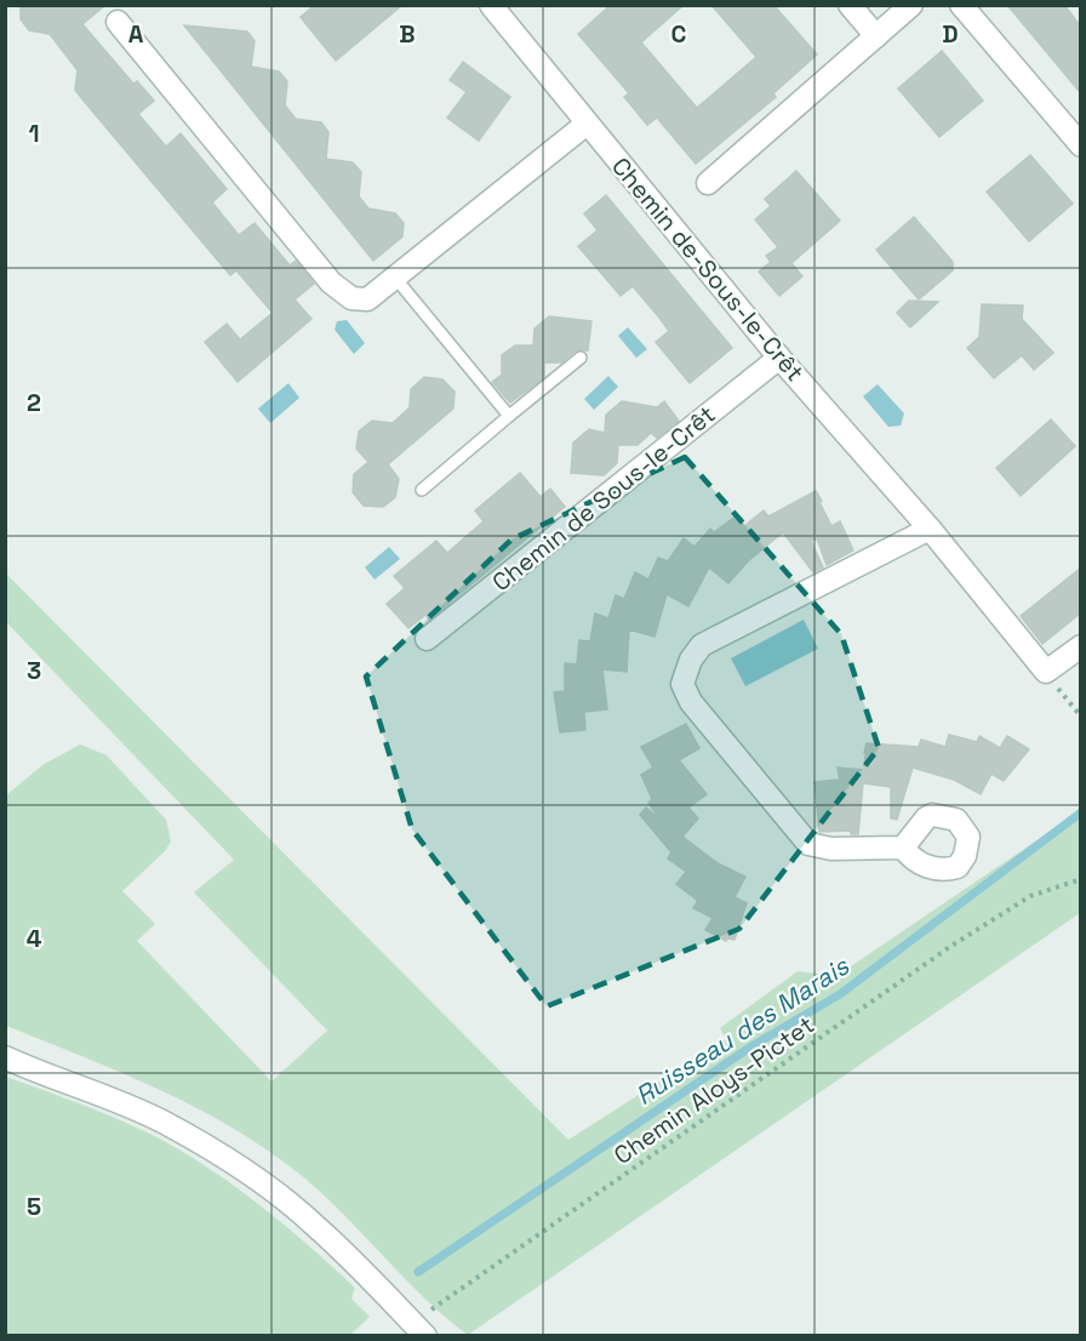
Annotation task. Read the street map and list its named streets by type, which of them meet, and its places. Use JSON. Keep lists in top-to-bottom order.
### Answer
{
  "streets": {
    "street": ["Chemin de-Sous-le-Crêt", "Chemin de Sous-le-Crêt"],
    "path": ["Chemin Aloys-Pictet"]
  },
  "crossings": [
    ["Chemin de-Sous-le-Crêt", "Chemin de Sous-le-Crêt"]
  ],
  "water": ["Ruisseau des Marais"],
  "grid": {
    "columns": [
      "A",
      "B",
      "C",
      "D"
    ],
    "rows": [
      "1",
      "2",
      "3",
      "4",
      "5"
    ]
  }
}
